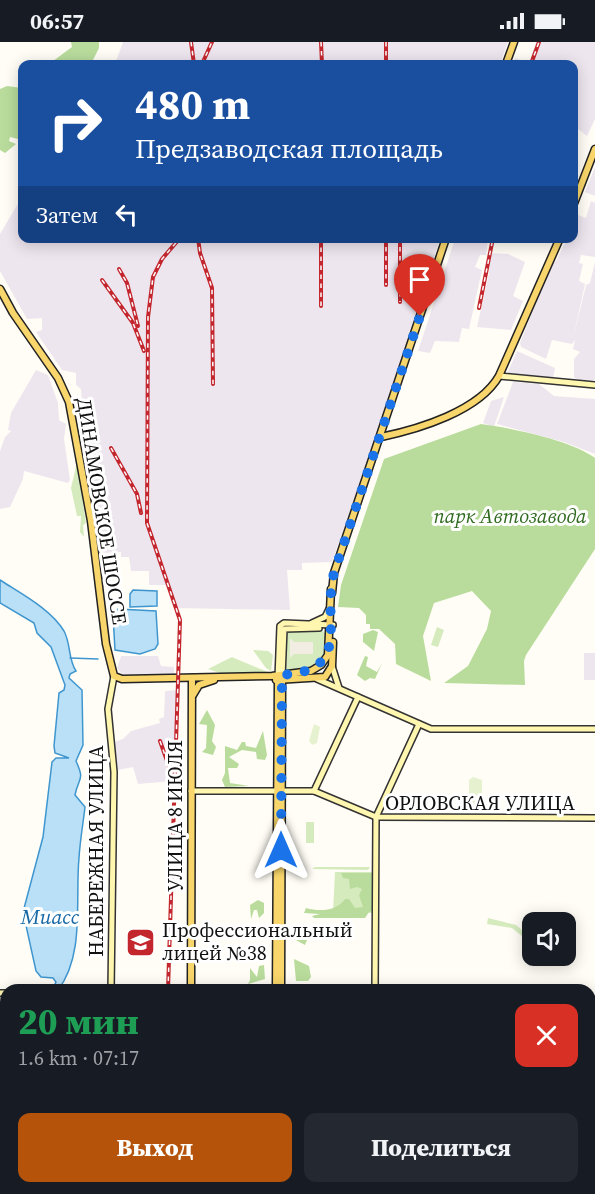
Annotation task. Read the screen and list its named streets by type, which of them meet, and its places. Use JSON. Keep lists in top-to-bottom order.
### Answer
{
  "streets": {
    "main road": ["ДИНАМОВСКОЕ ШОССЕ", "УЛИЦА 8 ИЮЛЯ"],
    "street": ["ОРЛОВСКАЯ УЛИЦА", "НАБЕРЕЖНАЯ УЛИЦА"]
  },
  "crossings": [
    ["ДИНАМОВСКОЕ ШОССЕ", "НАБЕРЕЖНАЯ УЛИЦА"],
    ["ОРЛОВСКАЯ УЛИЦА", "УЛИЦА 8 ИЮЛЯ"]
  ],
  "water": ["Миасс"],
  "parks": ["парк Автозавода"],
  "places": {
    "school or university": ["Профессиональный лицей №38"]
  },
  "page": {
    "status": "06:57",
    "turn": ["480 m", "Предзаводская площадь"],
    "then": "Затем",
    "heading": ["20 мин", "1.6 km · 07:17"],
    "buttons": ["Выход", "Поделиться"]
  }
}
